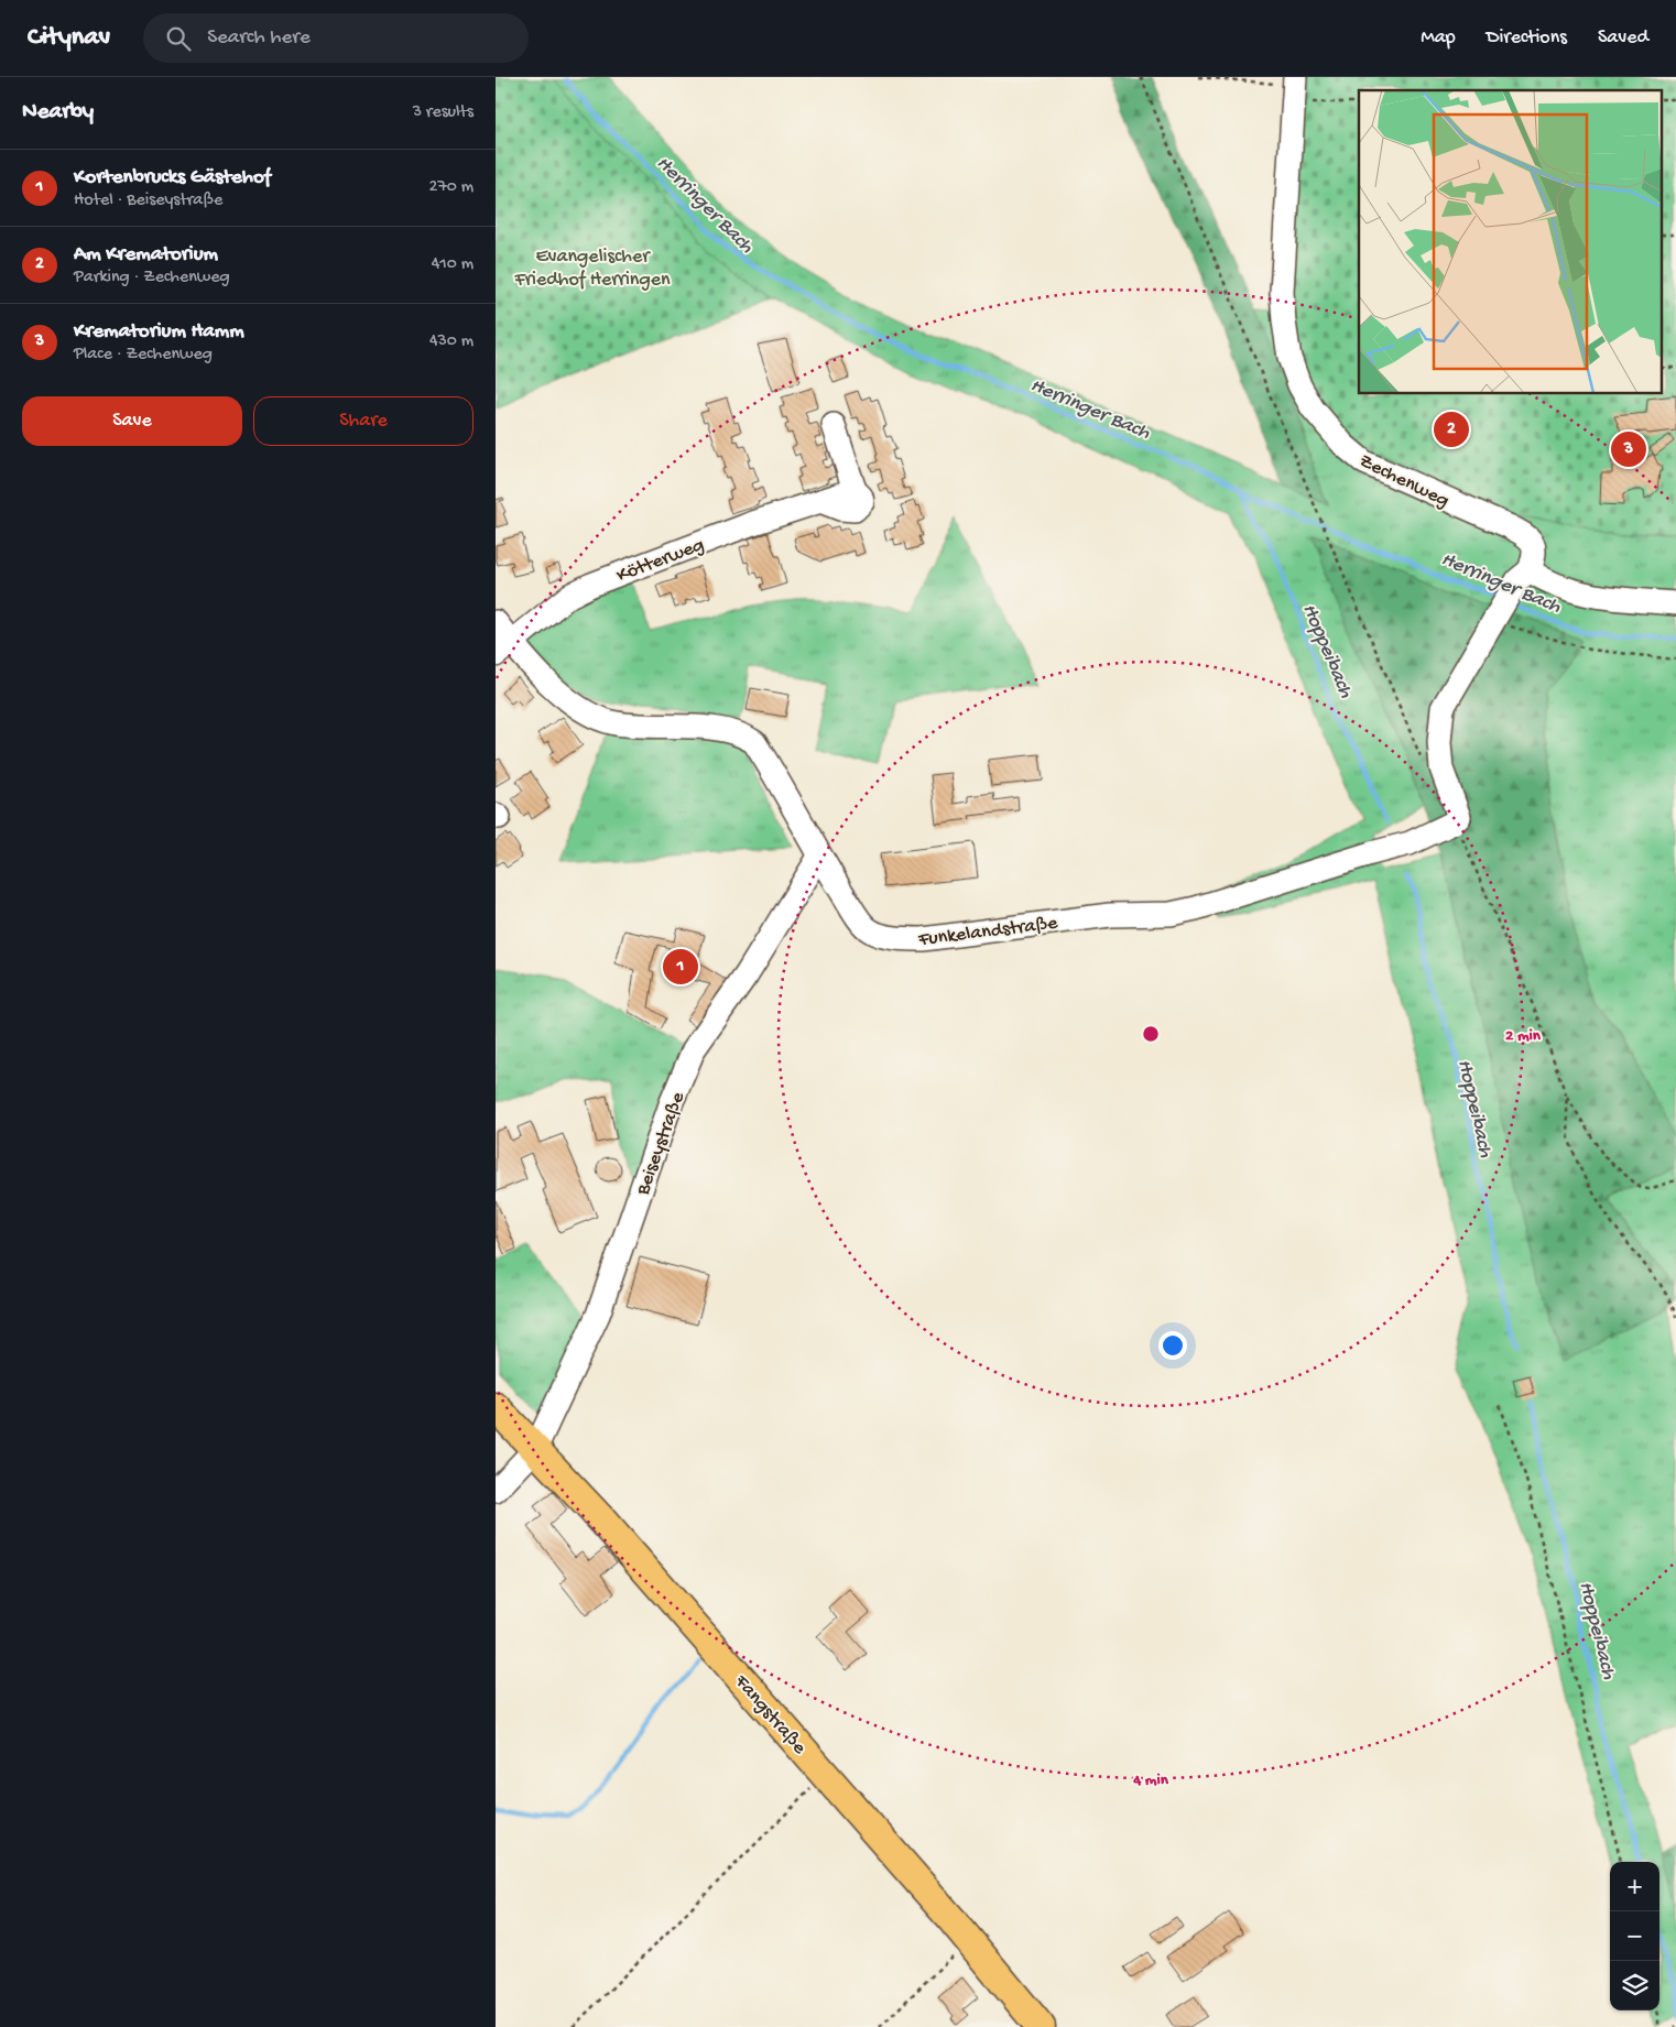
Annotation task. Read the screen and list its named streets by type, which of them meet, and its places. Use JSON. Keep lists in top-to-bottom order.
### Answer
{
  "streets": {
    "main road": ["Fangstraße"],
    "street": [
      "Zechenweg",
      "Kötterweg",
      "Funkelandstraße",
      "Beiseystraße"
    ]
  },
  "crossings": [
    ["Kötterweg", "Funkelandstraße"],
    ["Funkelandstraße", "Beiseystraße"],
    ["Beiseystraße", "Fangstraße"]
  ],
  "water": ["Herringer Bach", "Hoppeibach"],
  "parks": ["Evangelischer Friedhof Herringen"],
  "page": {
    "header": "Citynav",
    "search": "Search here",
    "nav": ["Map", "Directions", "Saved"],
    "heading": ["Nearby", "3 results"],
    "list": [
      {
        "mark": "1",
        "name": "Kortenbrucks Gästehof",
        "note": "Hotel · Beiseystraße",
        "value": "270 m"
      },
      {
        "mark": "2",
        "name": "Am Krematorium",
        "note": "Parking · Zechenweg",
        "value": "410 m"
      },
      {
        "mark": "3",
        "name": "Krematorium Hamm",
        "note": "Place · Zechenweg",
        "value": "430 m"
      }
    ],
    "buttons": ["Save", "Share"],
    "pins": ["2", "3", "1"],
    "map_buttons": ["+", "−"]
  },
  "rings": ["2 min", "4 min"]
}
